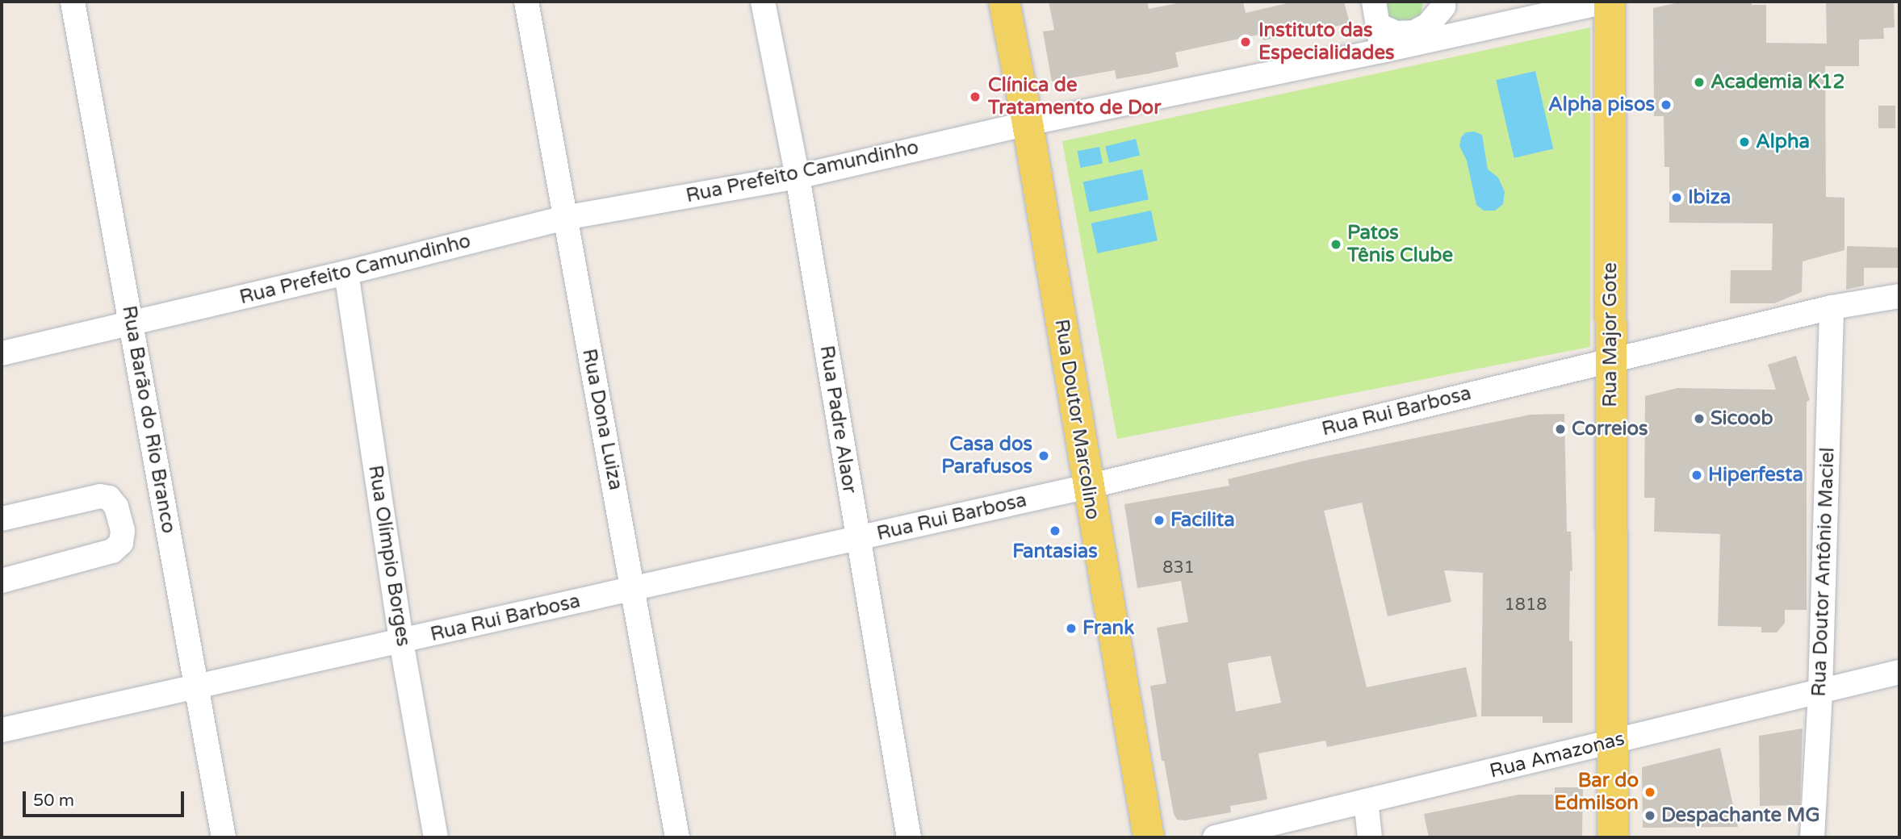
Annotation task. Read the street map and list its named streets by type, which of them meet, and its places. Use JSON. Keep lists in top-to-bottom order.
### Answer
{
  "streets": {
    "main road": ["Rua Major Gote", "Rua Doutor Marcolino"],
    "street": [
      "Rua Prefeito Camundinho",
      "Rua Rui Barbosa",
      "Rua Barão do Rio Branco",
      "Rua Dona Luiza",
      "Rua Padre Alaor",
      "Rua Olímpio Borges",
      "Rua Doutor Antônio Maciel",
      "Rua Amazonas"
    ]
  },
  "crossings": [
    ["Rua Prefeito Camundinho", "Rua Major Gote"],
    ["Rua Prefeito Camundinho", "Rua Barão do Rio Branco"],
    ["Rua Prefeito Camundinho", "Rua Dona Luiza"],
    ["Rua Prefeito Camundinho", "Rua Padre Alaor"],
    ["Rua Prefeito Camundinho", "Rua Doutor Marcolino"],
    ["Rua Prefeito Camundinho", "Rua Olímpio Borges"],
    ["Rua Major Gote", "Rua Rui Barbosa"],
    ["Rua Major Gote", "Rua Amazonas"],
    ["Rua Rui Barbosa", "Rua Barão do Rio Branco"],
    ["Rua Rui Barbosa", "Rua Dona Luiza"],
    ["Rua Rui Barbosa", "Rua Padre Alaor"],
    ["Rua Rui Barbosa", "Rua Doutor Marcolino"],
    ["Rua Rui Barbosa", "Rua Olímpio Borges"],
    ["Rua Rui Barbosa", "Rua Doutor Antônio Maciel"],
    ["Rua Doutor Antônio Maciel", "Rua Amazonas"]
  ],
  "places": [
    "Instituto das Especialidades",
    "Academia K12",
    "Clínica de Tratamento de Dor",
    "Alpha pisos",
    "Alpha",
    "Ibiza",
    "Patos Tênis Clube",
    "Sicoob",
    "Correios",
    "Casa dos Parafusos",
    "Hiperfesta",
    "Facilita",
    "Fantasias",
    "Frank",
    "Bar do Edmilson",
    "Despachante MG"
  ],
  "house_numbers": ["831", "1818"],
  "scale_bar": "50 m"
}
